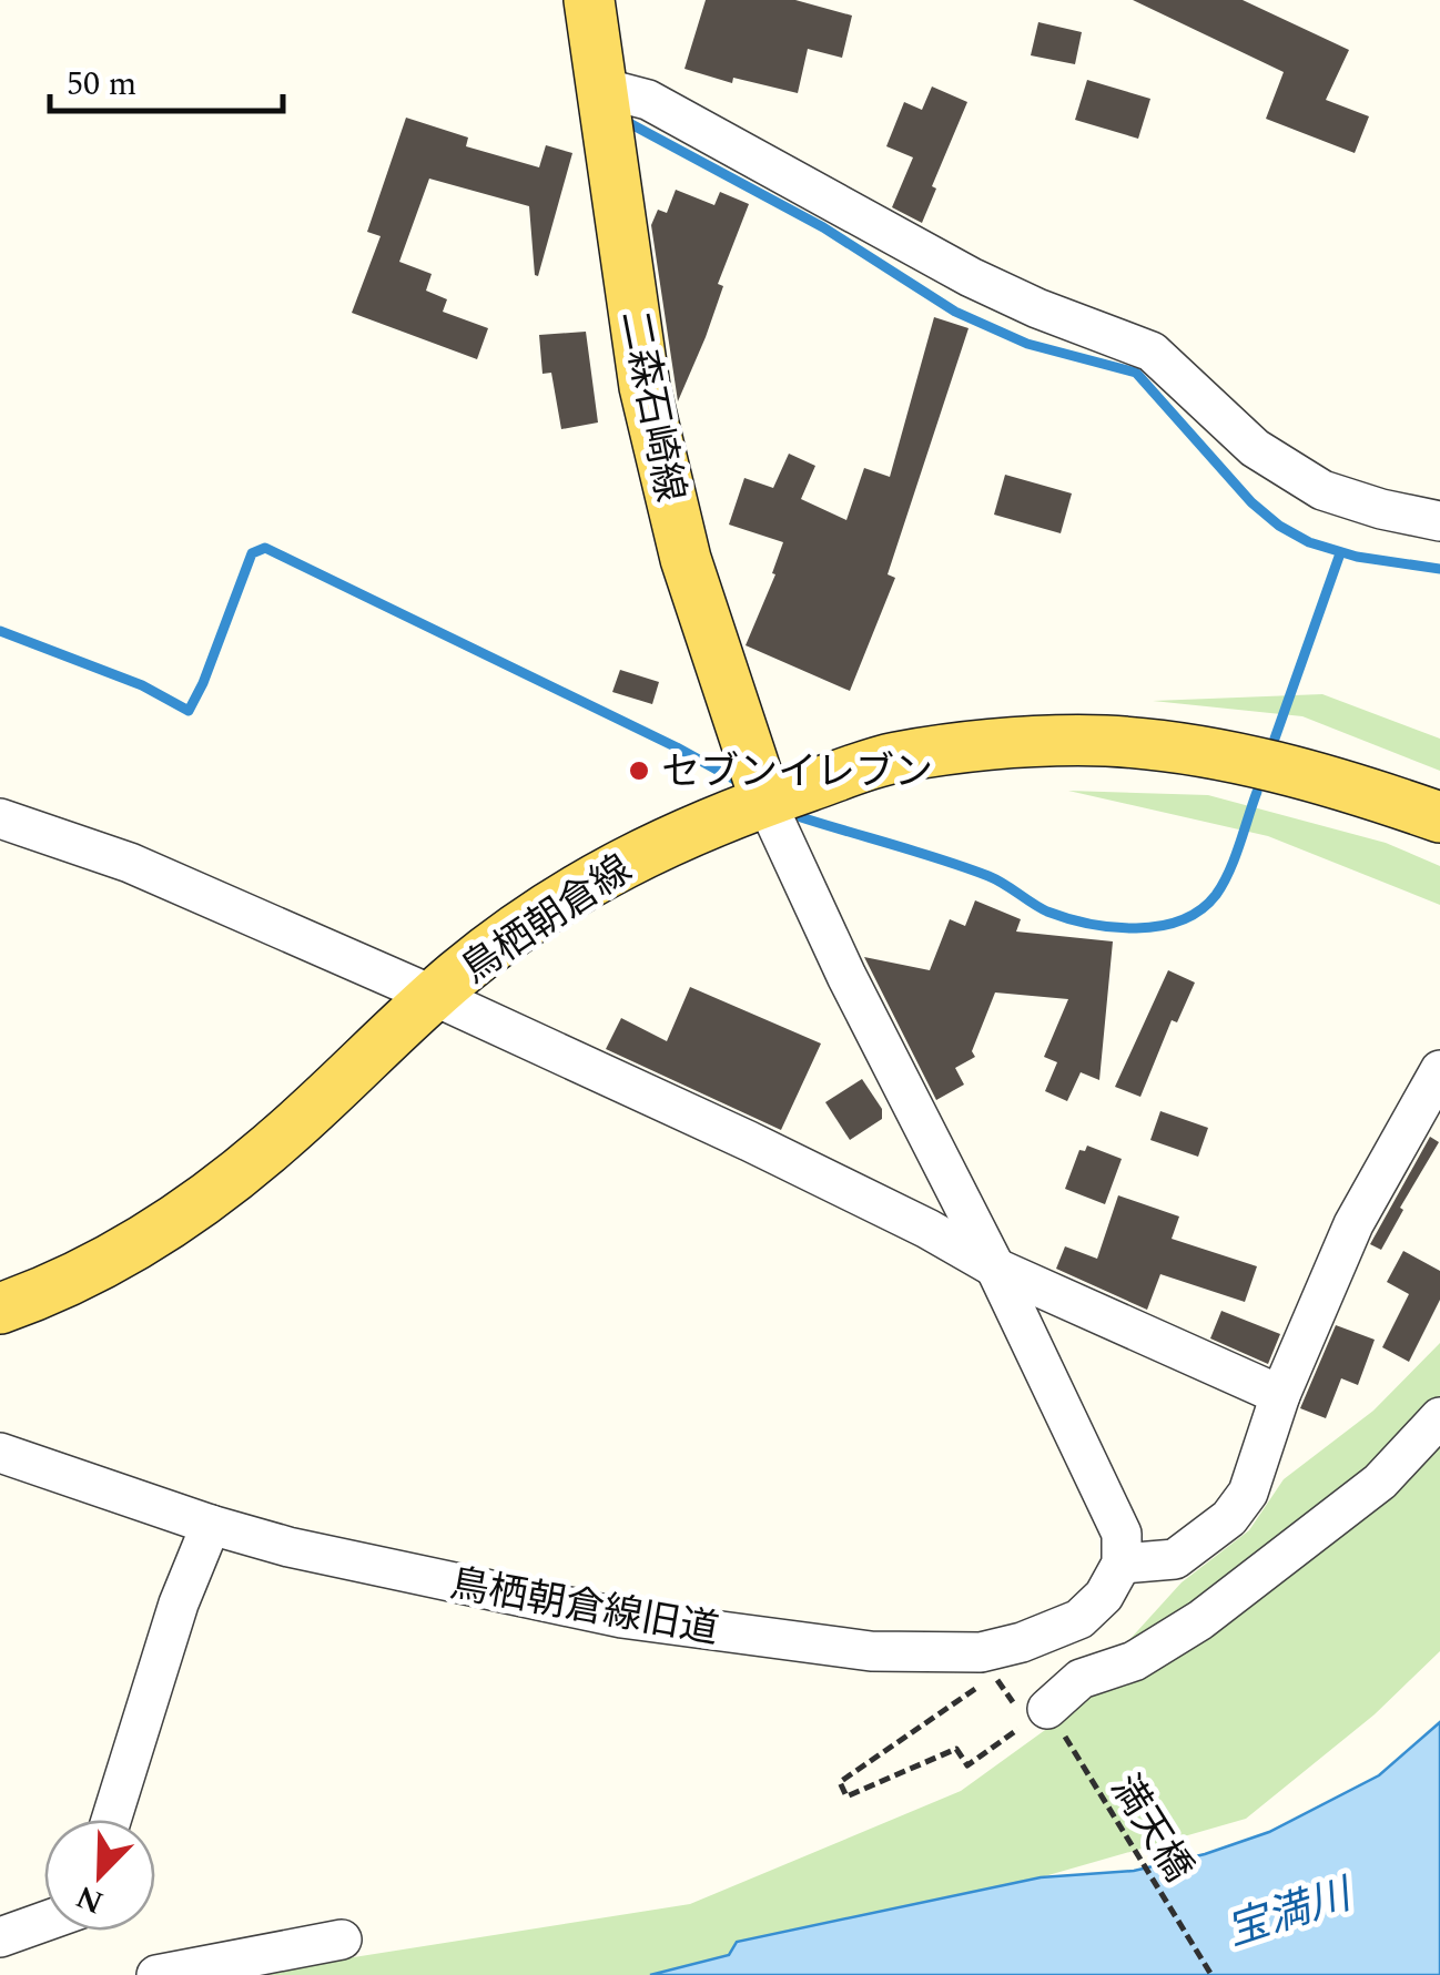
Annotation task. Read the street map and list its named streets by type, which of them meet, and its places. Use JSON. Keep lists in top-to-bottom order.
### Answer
{
  "streets": {
    "main road": ["二森石崎線", "鳥栖朝倉線"],
    "street": ["鳥栖朝倉線旧道"],
    "path": ["満天橋"]
  },
  "crossings": [
    ["二森石崎線", "鳥栖朝倉線"]
  ],
  "water": ["宝満川"],
  "places": ["セブンイレブン"],
  "scale_bar": "50 m",
  "north": "bottom left"
}
